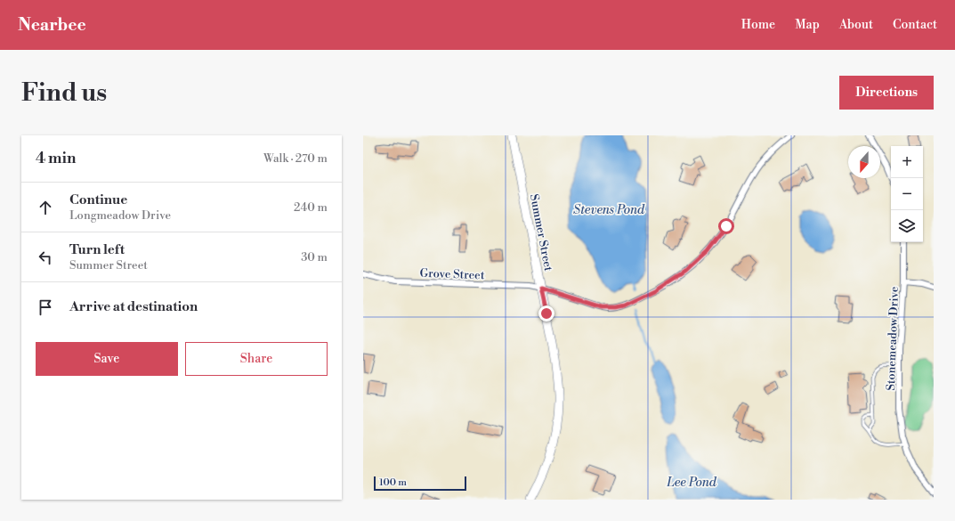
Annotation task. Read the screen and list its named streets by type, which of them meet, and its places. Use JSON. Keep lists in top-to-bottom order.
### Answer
{
  "streets": {
    "main road": ["Summer Street"],
    "street": ["Grove Street", "Stonemeadow Drive"]
  },
  "crossings": [
    ["Summer Street", "Grove Street"]
  ],
  "water": ["Stevens Pond", "Lee Pond"],
  "scale_bar": "100 m",
  "north": "bottom",
  "page": {
    "header": "Nearbee",
    "nav": [
      "Home",
      "Map",
      "About",
      "Contact"
    ],
    "buttons": [
      "Directions",
      ["Save", "Share"]
    ],
    "title": "Find us",
    "heading": ["4 min", "Walk · 270 m"],
    "map_buttons": ["+", "−"],
    "list": [
      ["Continue", "Longmeadow Drive", "240 m"],
      ["Turn left", "Summer Street", "30 m"],
      "Arrive at destination"
    ],
    "scale": "100 m"
  }
}
